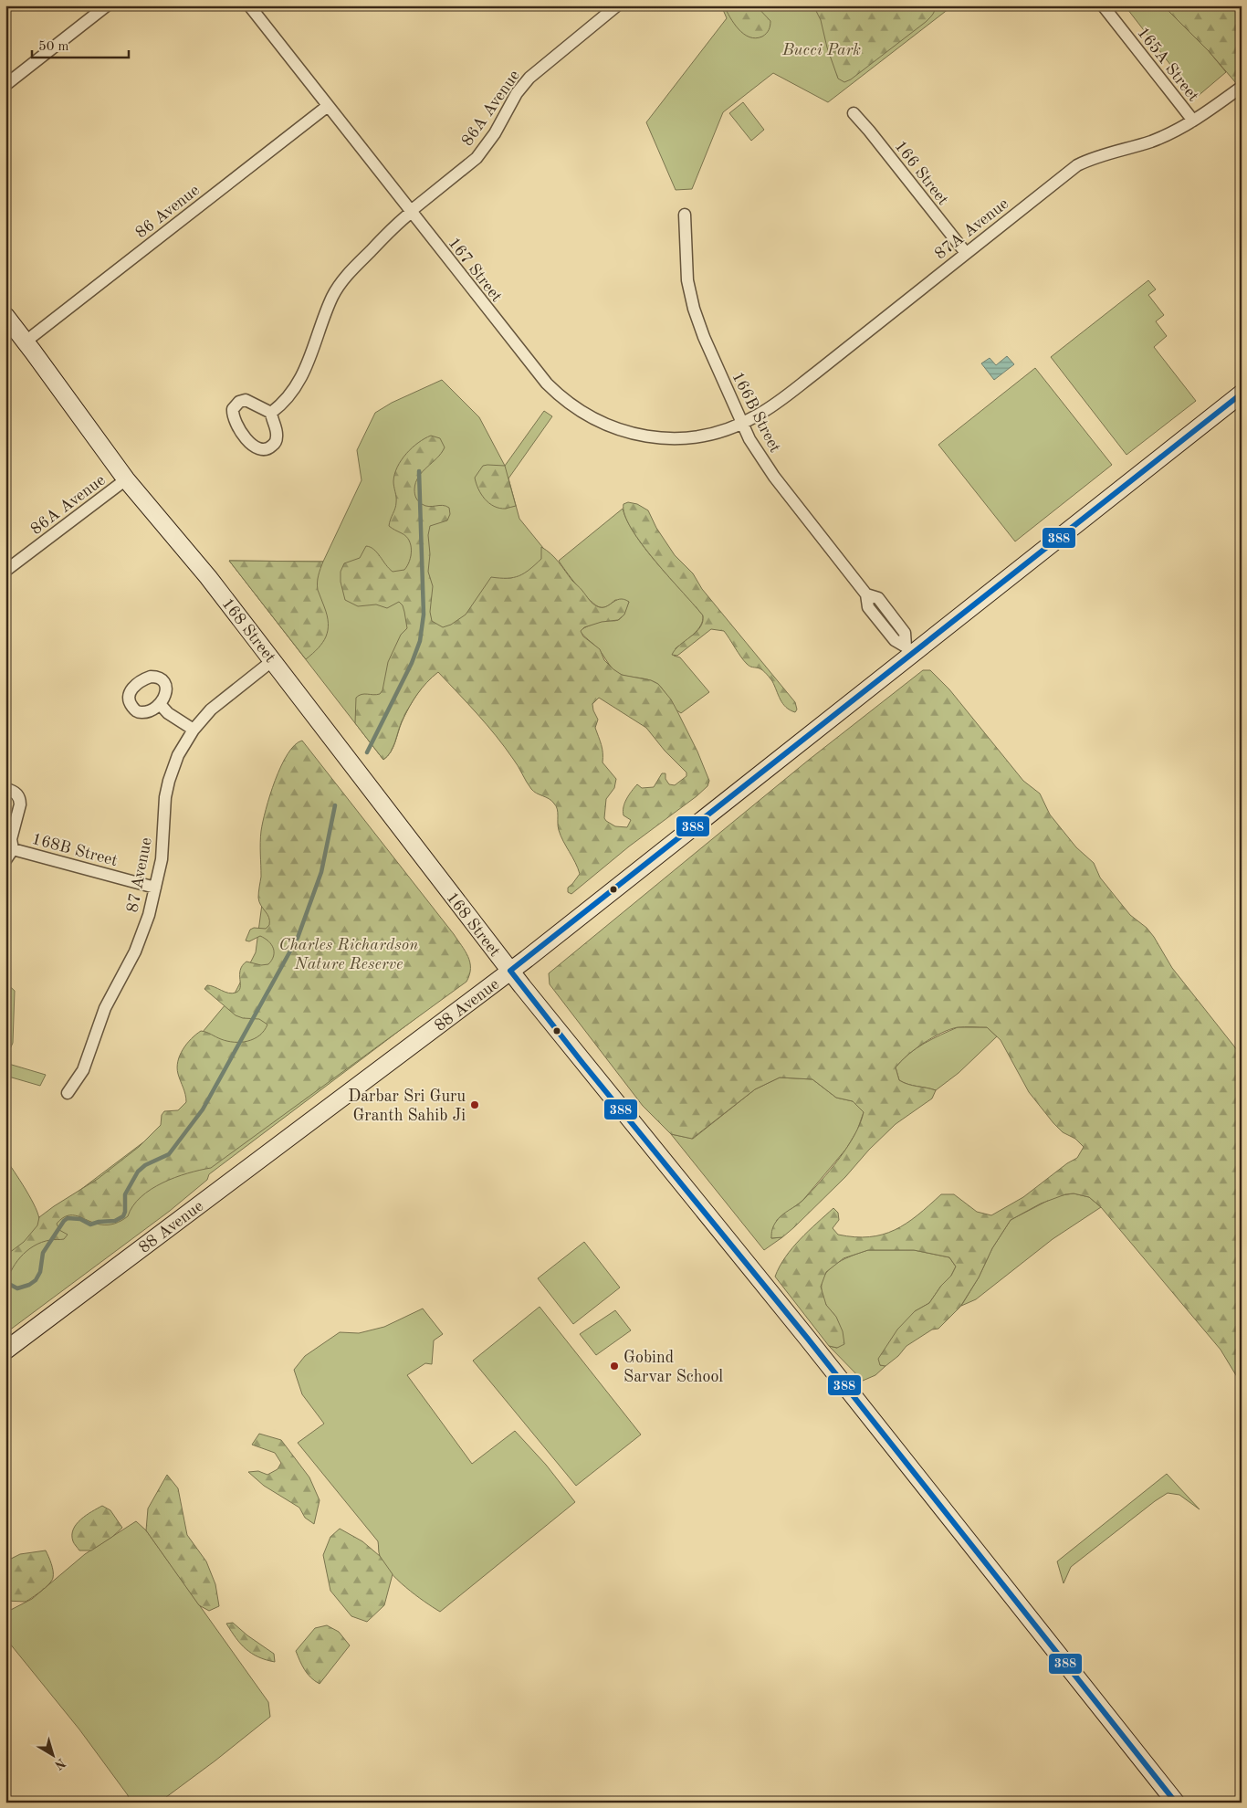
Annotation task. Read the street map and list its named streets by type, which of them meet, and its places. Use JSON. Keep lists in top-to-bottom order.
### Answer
{
  "streets": {
    "main road": ["168 Street", "88 Avenue"],
    "street": [
      "165A Street",
      "86A Avenue",
      "166 Street",
      "86 Avenue",
      "87A Avenue",
      "167 Street",
      "166B Street",
      "168B Street",
      "87 Avenue"
    ]
  },
  "crossings": [
    ["165A Street", "87A Avenue"],
    ["86A Avenue", "167 Street"],
    ["86A Avenue", "168 Street"],
    ["166 Street", "87A Avenue"],
    ["86 Avenue", "167 Street"],
    ["86 Avenue", "168 Street"],
    ["87A Avenue", "167 Street"],
    ["87A Avenue", "166B Street"],
    ["167 Street", "166B Street"],
    ["166B Street", "88 Avenue"],
    ["168 Street", "87 Avenue"],
    ["168 Street", "88 Avenue"],
    ["168B Street", "87 Avenue"]
  ],
  "parks": ["Bucci Park", "Charles Richardson Nature Reserve"],
  "places": ["Darbar Sri Guru Granth Sahib Ji", "Gobind Sarvar School"],
  "lines": ["transit line 388"],
  "scale_bar": "50 m",
  "north": "bottom right"
}
